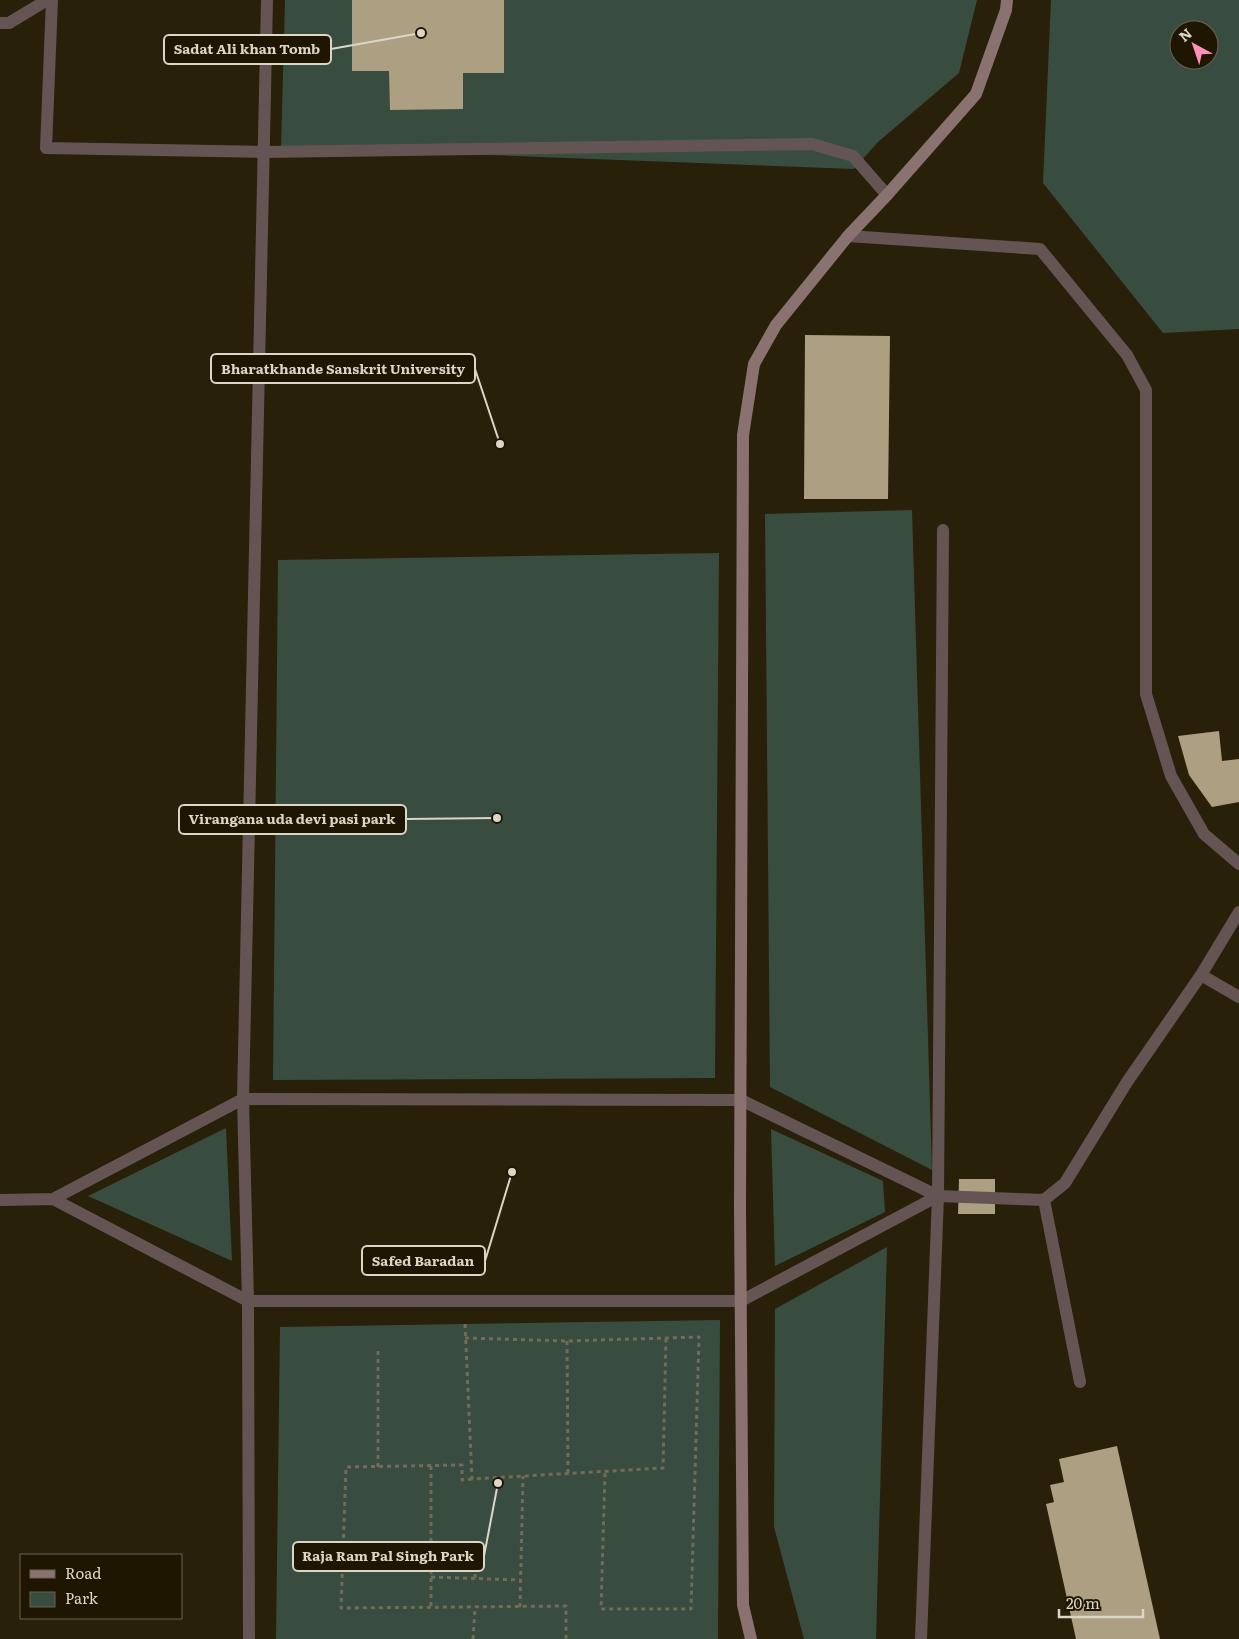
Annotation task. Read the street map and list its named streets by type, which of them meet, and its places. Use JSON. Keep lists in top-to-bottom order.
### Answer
{
  "places": [
    "Sadat Ali khan Tomb",
    "Bharatkhande Sanskrit University",
    "Virangana uda devi pasi park",
    "Safed Baradan",
    "Raja Ram Pal Singh Park"
  ],
  "legend": ["Road", "Park"],
  "scale_bar": "20 m",
  "north": "top left"
}
